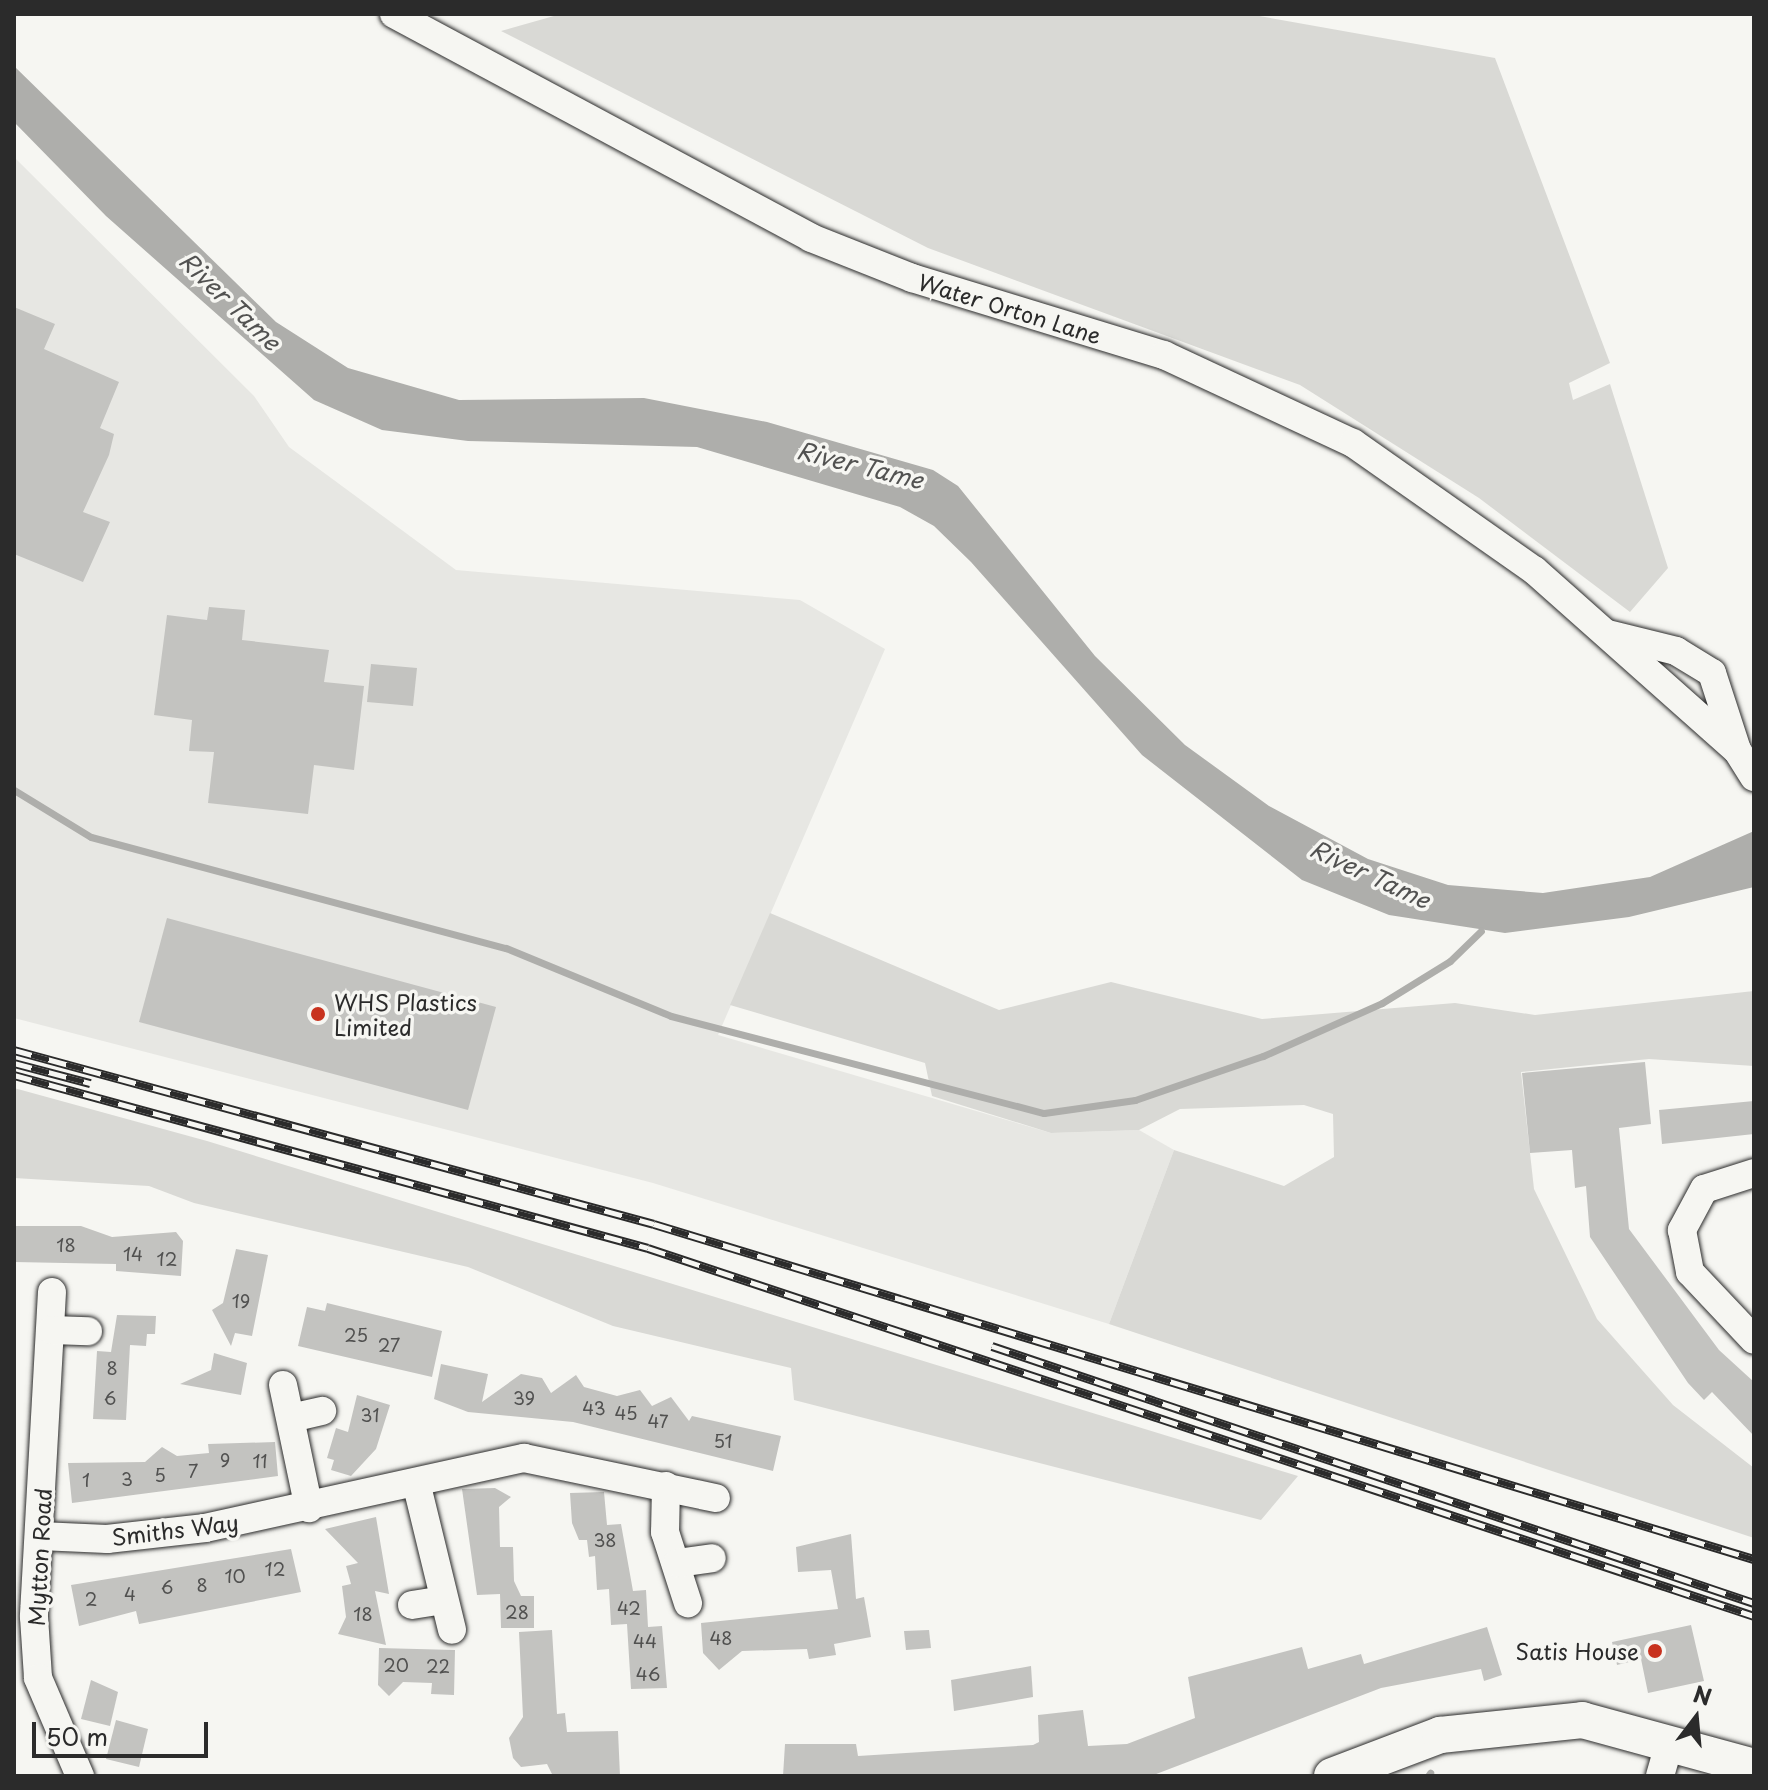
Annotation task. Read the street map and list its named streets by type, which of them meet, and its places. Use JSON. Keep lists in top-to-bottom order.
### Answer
{
  "streets": {
    "street": ["Water Orton Lane", "Smiths Way", "Mytton Road"]
  },
  "crossings": [
    ["Smiths Way", "Mytton Road"]
  ],
  "water": ["River Tame"],
  "places": ["WHS Plastics Limited", "Satis House"],
  "house_numbers": [
    "18",
    "14",
    "12",
    "19",
    "25",
    "27",
    "8",
    "6",
    "39",
    "43",
    "45",
    "31",
    "47",
    "51",
    "9",
    "11",
    "7",
    "5",
    "3",
    "1",
    "38",
    "12",
    "10",
    "8",
    "6",
    "4",
    "2",
    "42",
    "28",
    "18",
    "48",
    "44",
    "20",
    "22",
    "46"
  ],
  "scale_bar": "50 m",
  "north": "top"
}
